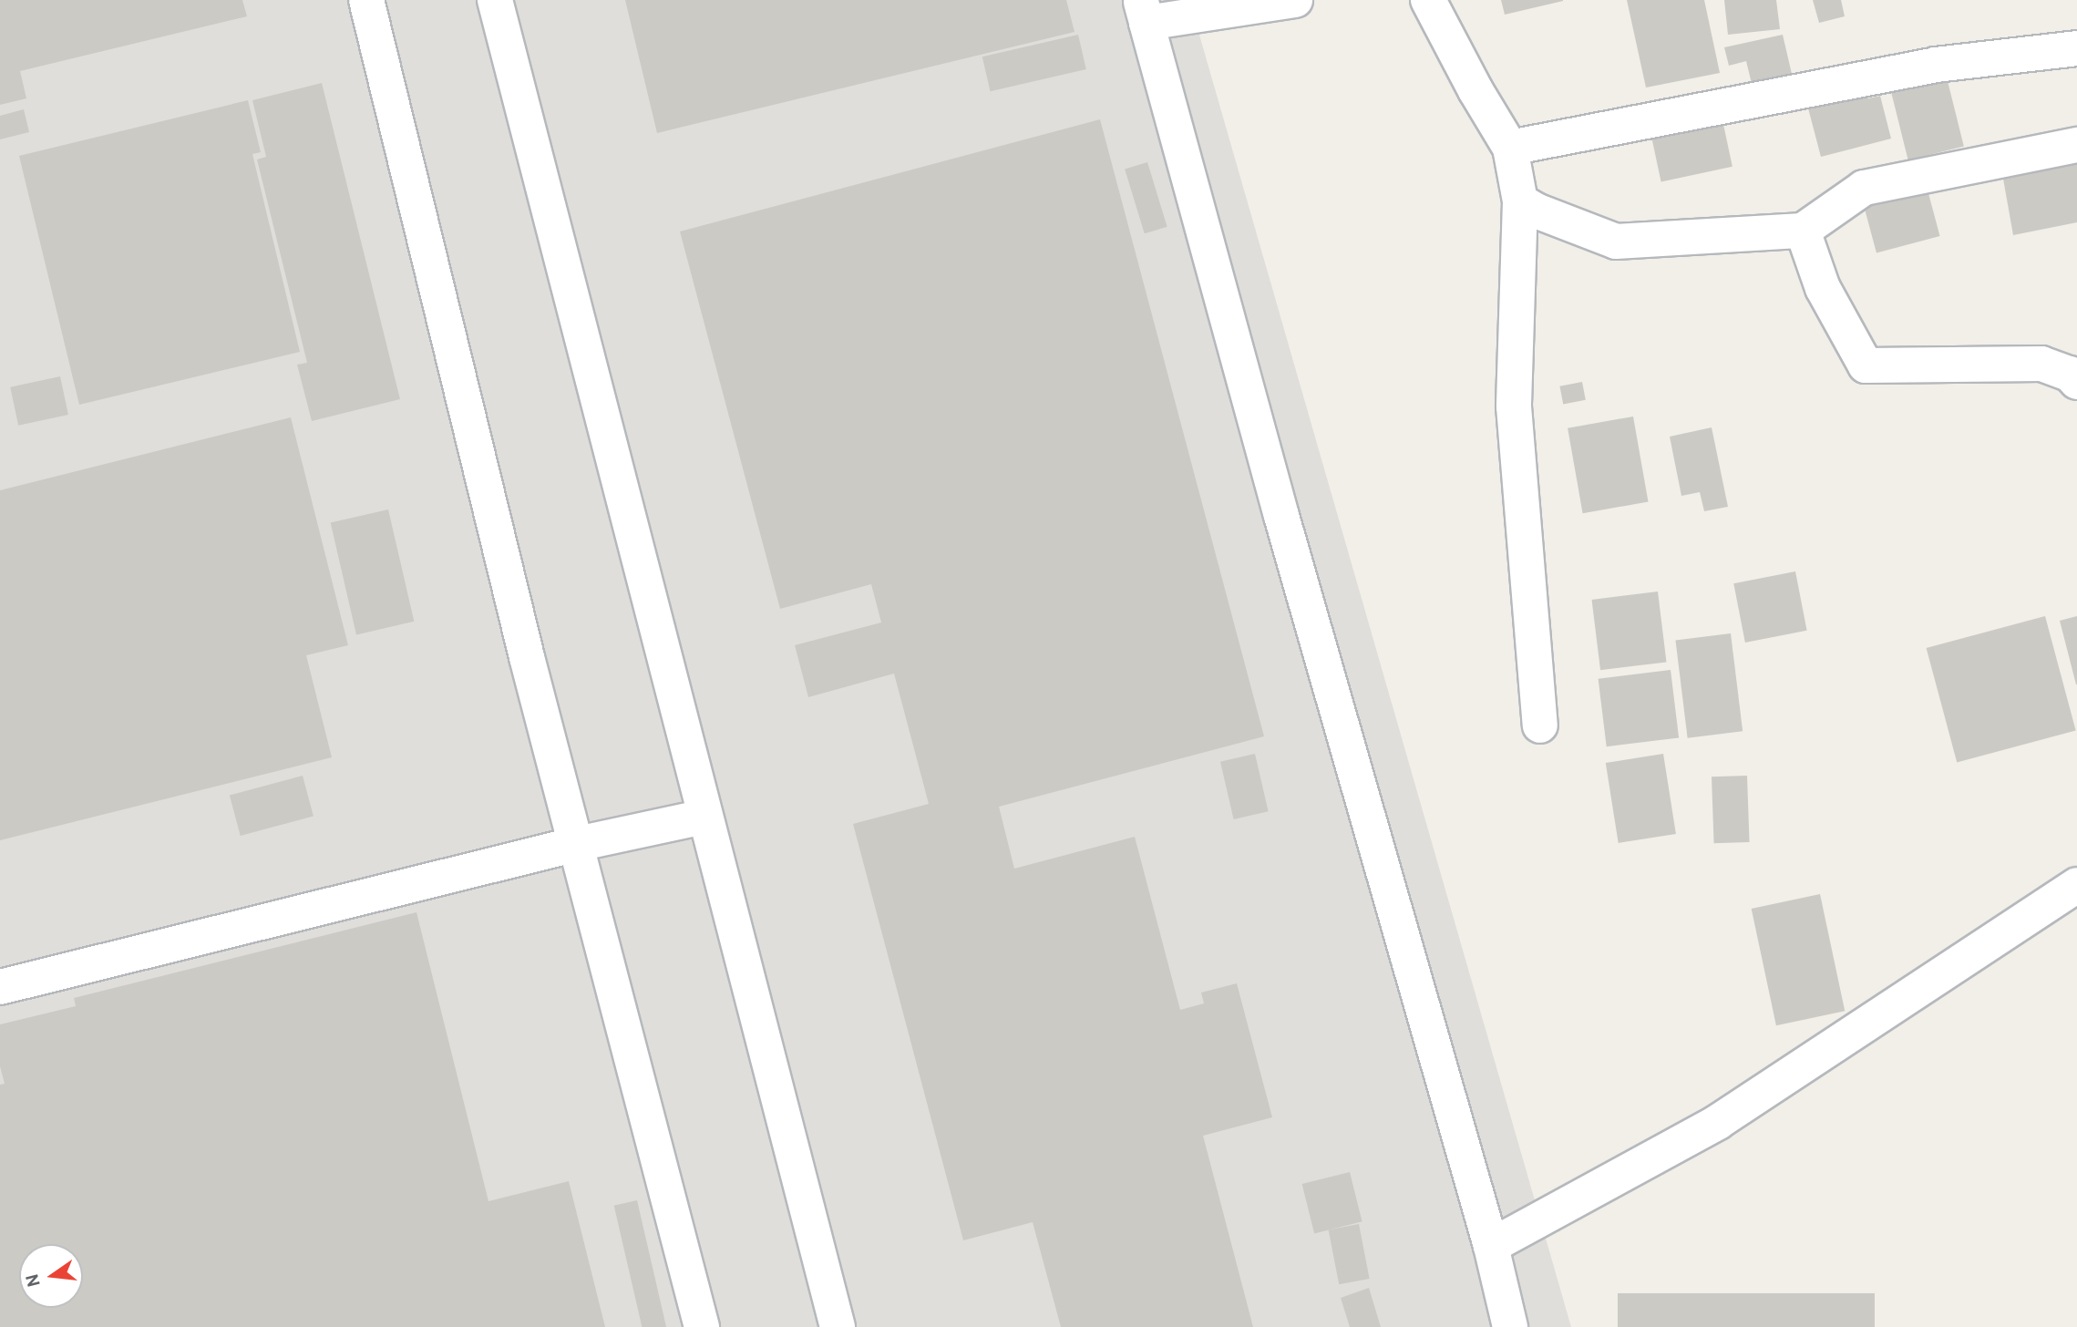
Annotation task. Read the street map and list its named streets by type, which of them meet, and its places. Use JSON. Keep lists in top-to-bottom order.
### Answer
{
  "north": "left"
}
